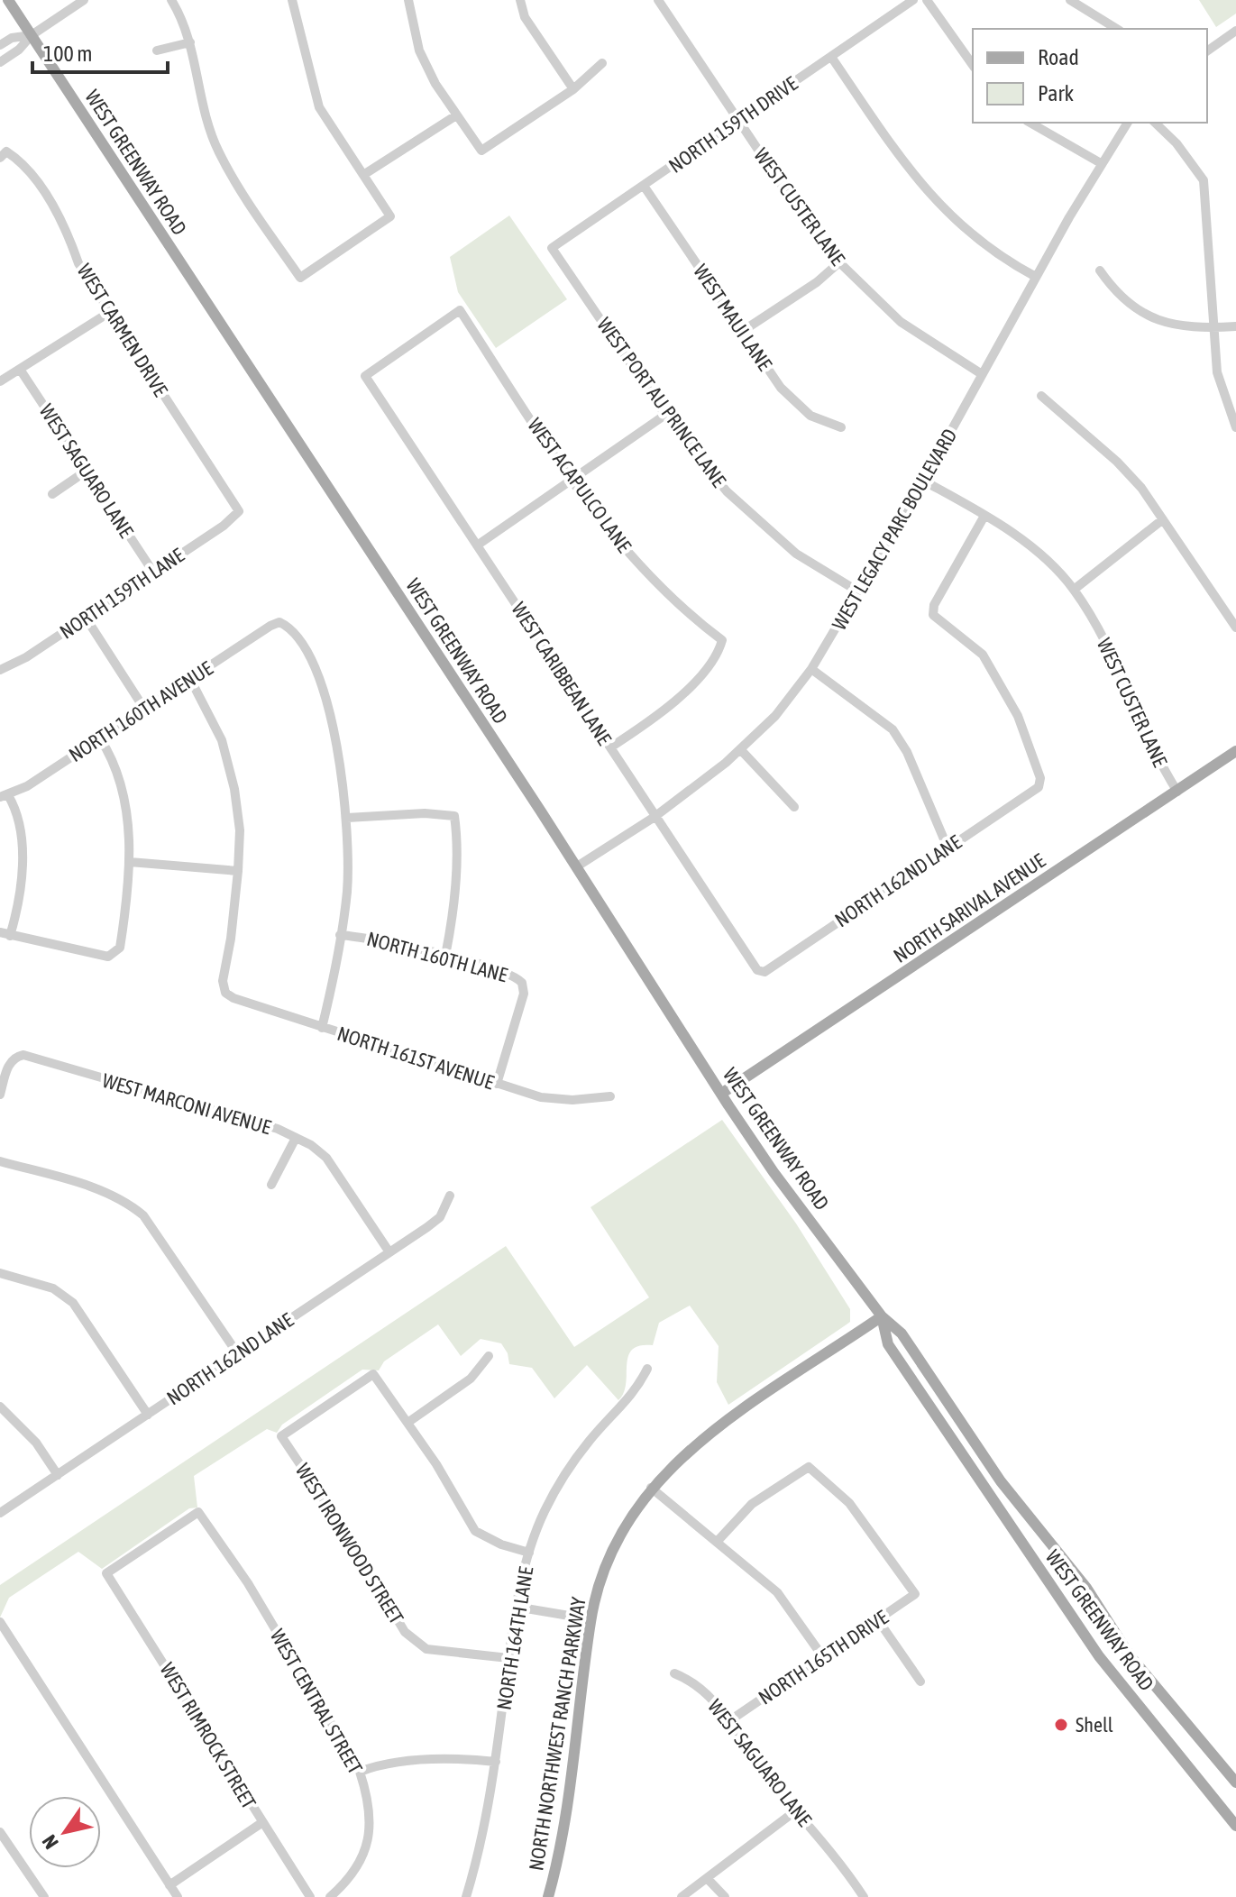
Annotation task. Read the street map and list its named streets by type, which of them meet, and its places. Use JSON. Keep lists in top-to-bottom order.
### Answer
{
  "streets": {
    "main road": ["WEST GREENWAY ROAD", "NORTH SARIVAL AVENUE", "NORTH NORTHWEST RANCH PARKWAY"],
    "street": [
      "NORTH 159TH DRIVE",
      "WEST CUSTER LANE",
      "WEST MAUI LANE",
      "WEST CARMEN DRIVE",
      "WEST PORT AU PRINCE LANE",
      "WEST SAGUARO LANE",
      "WEST ACAPULCO LANE",
      "WEST LEGACY PARC BOULEVARD",
      "NORTH 159TH LANE",
      "WEST CARIBBEAN LANE",
      "NORTH 160TH AVENUE",
      "NORTH 162ND LANE",
      "NORTH 160TH LANE",
      "NORTH 161ST AVENUE",
      "WEST MARCONI AVENUE",
      "WEST IRONWOOD STREET",
      "NORTH 164TH LANE",
      "NORTH 165TH DRIVE",
      "WEST CENTRAL STREET",
      "WEST RIMROCK STREET"
    ]
  },
  "crossings": [
    ["NORTH 159TH DRIVE", "WEST CUSTER LANE"],
    ["NORTH 159TH DRIVE", "WEST MAUI LANE"],
    ["NORTH 159TH DRIVE", "WEST PORT AU PRINCE LANE"],
    ["WEST GREENWAY ROAD", "WEST LEGACY PARC BOULEVARD"],
    ["WEST GREENWAY ROAD", "NORTH SARIVAL AVENUE"],
    ["WEST GREENWAY ROAD", "NORTH NORTHWEST RANCH PARKWAY"],
    ["WEST CUSTER LANE", "WEST LEGACY PARC BOULEVARD"],
    ["WEST CUSTER LANE", "NORTH 162ND LANE"],
    ["WEST CUSTER LANE", "NORTH SARIVAL AVENUE"],
    ["WEST CARMEN DRIVE", "NORTH 159TH LANE"],
    ["WEST PORT AU PRINCE LANE", "WEST LEGACY PARC BOULEVARD"],
    ["WEST SAGUARO LANE", "NORTH 159TH LANE"],
    ["WEST SAGUARO LANE", "NORTH 165TH DRIVE"],
    ["WEST ACAPULCO LANE", "WEST CARIBBEAN LANE"],
    ["WEST LEGACY PARC BOULEVARD", "WEST CARIBBEAN LANE"],
    ["WEST CARIBBEAN LANE", "NORTH 162ND LANE"],
    ["NORTH 162ND LANE", "WEST MARCONI AVENUE"],
    ["NORTH 160TH LANE", "NORTH 161ST AVENUE"],
    ["WEST IRONWOOD STREET", "NORTH 164TH LANE"],
    ["WEST CENTRAL STREET", "WEST RIMROCK STREET"]
  ],
  "places": ["Shell"],
  "legend": ["Road", "Park"],
  "scale_bar": "100 m",
  "north": "bottom left"
}
